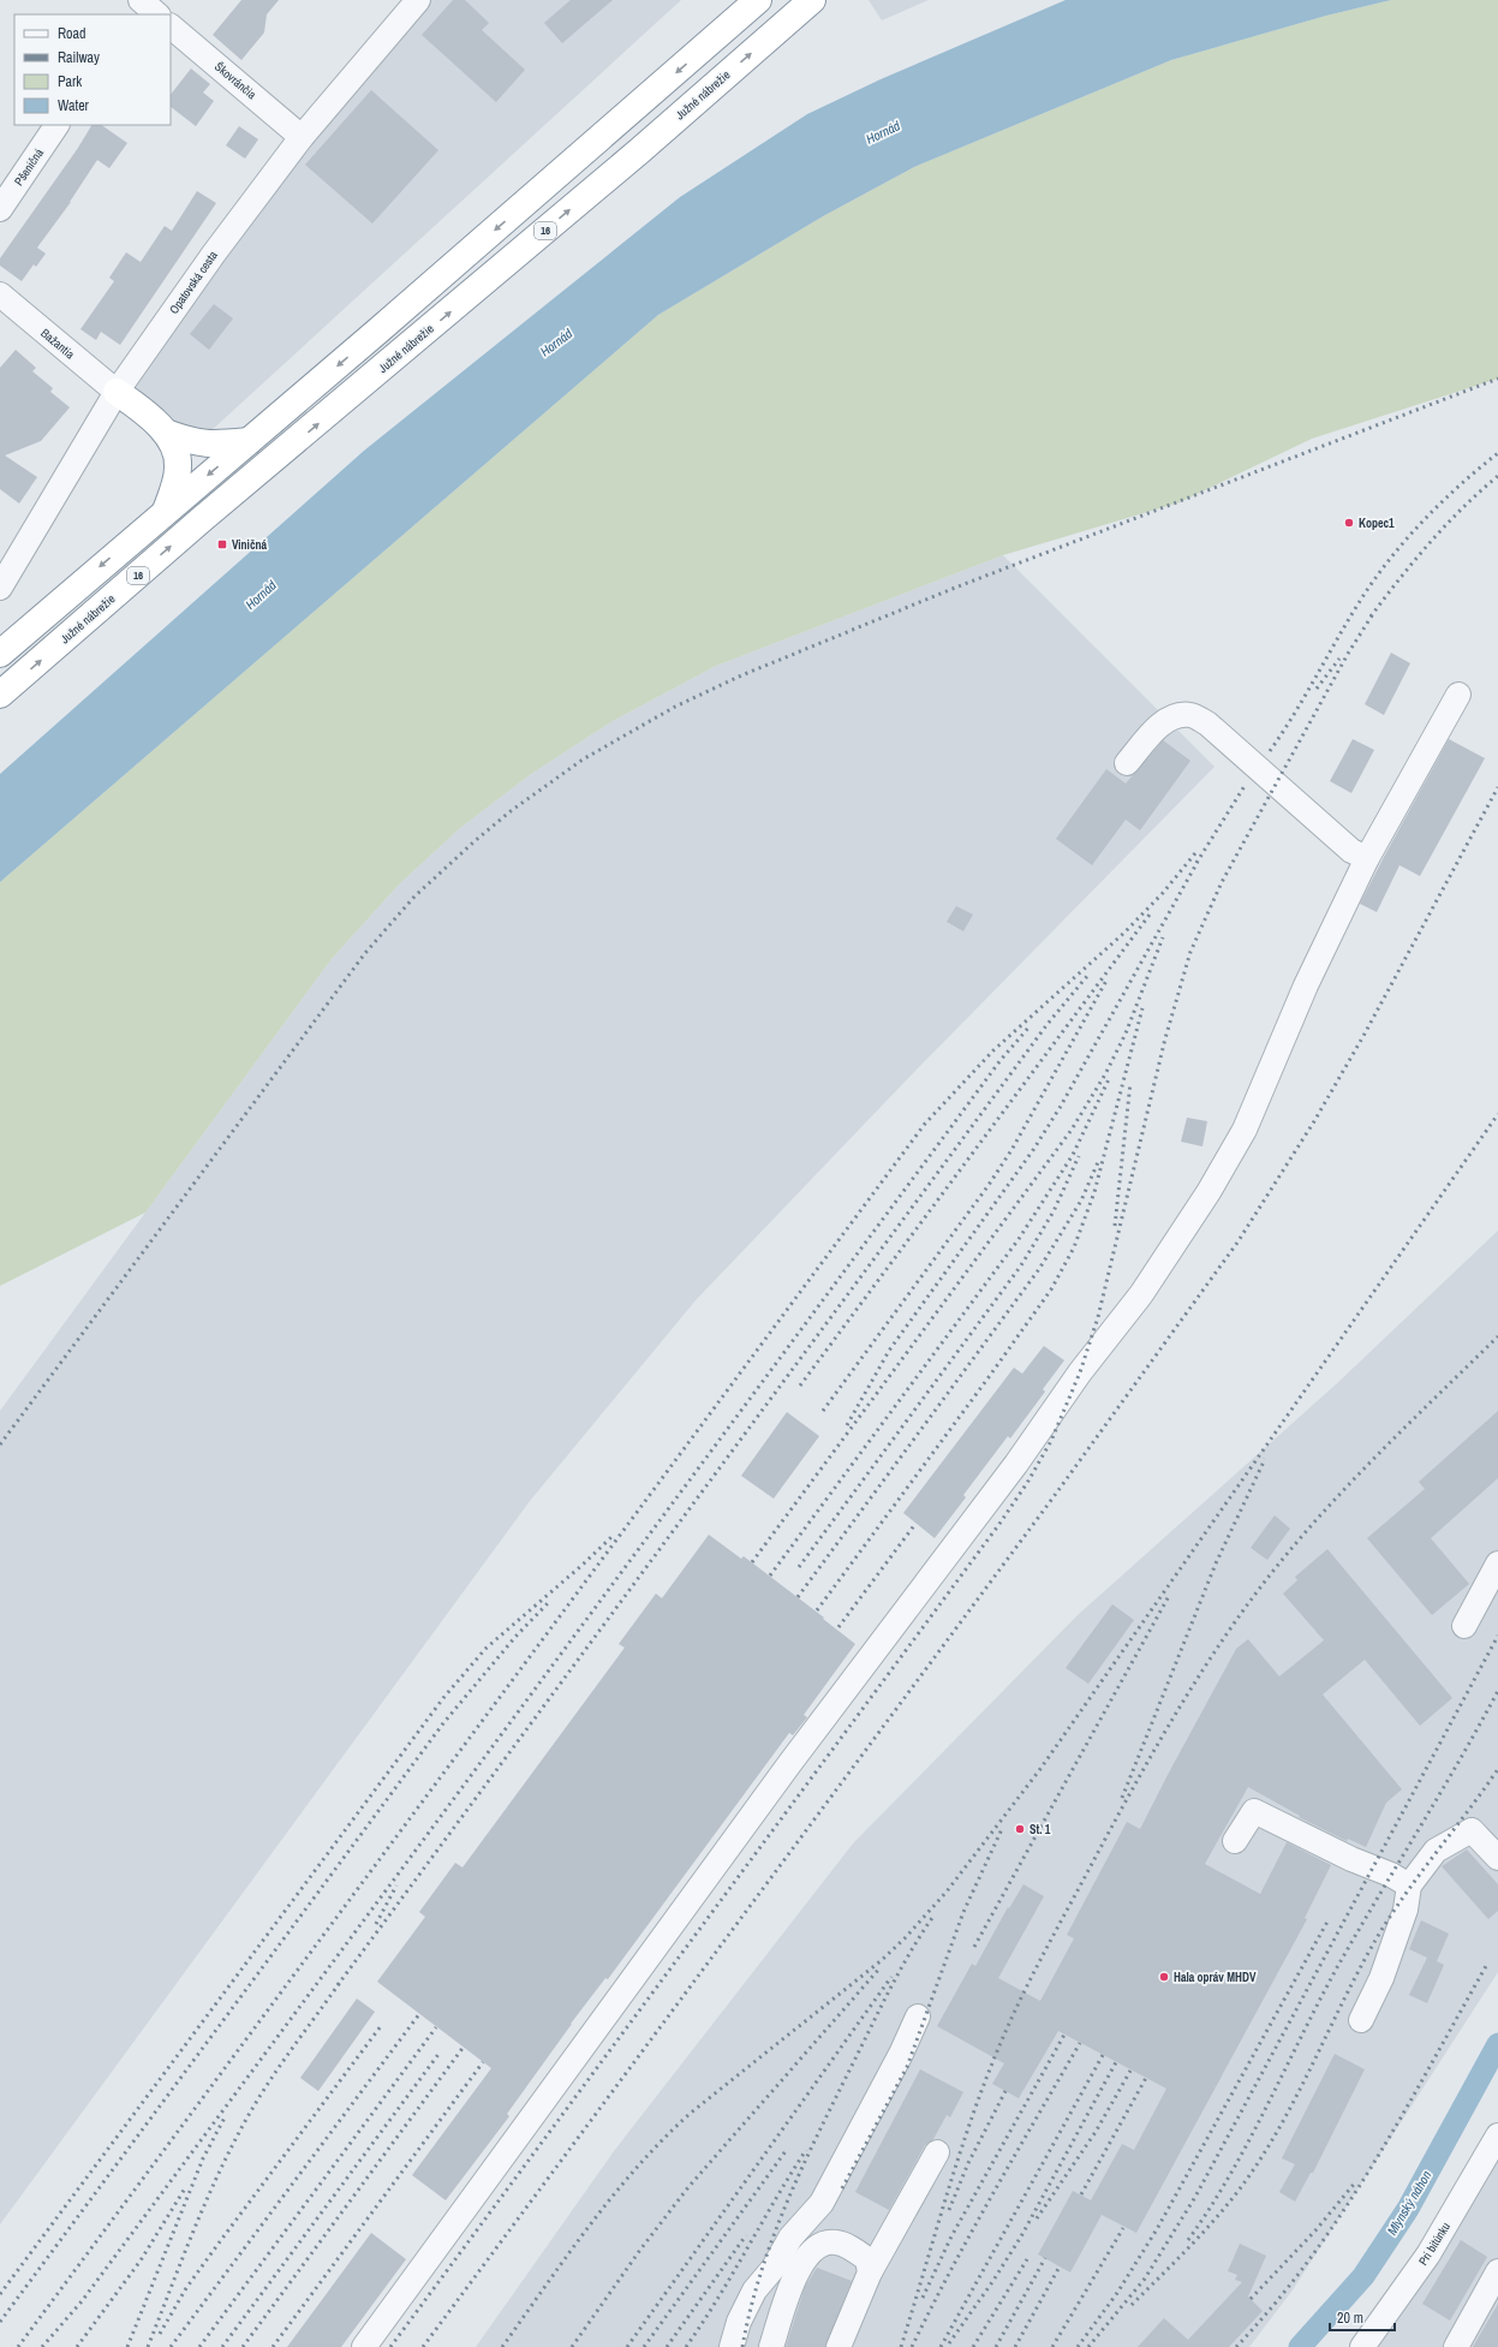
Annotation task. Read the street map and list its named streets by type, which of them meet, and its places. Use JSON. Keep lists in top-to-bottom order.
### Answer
{
  "streets": {
    "highway": ["Južné nábrežie", "16"],
    "street": [
      "Škovránčia",
      "Pšeničná",
      "Opatovská cesta",
      "Bažantia",
      "Pri bitúnku"
    ]
  },
  "crossings": [
    ["Škovránčia", "Opatovská cesta"],
    ["Opatovská cesta", "Bažantia"]
  ],
  "water": ["Hornád", "Mlynský náhon"],
  "places": {
    "other": ["Kopec1", "St. 1", "Hala opráv MHDV"],
    "transit": ["Viničná"]
  },
  "legend": [
    "Road",
    "Railway",
    "Park",
    "Water"
  ],
  "scale_bar": "20 m"
}
